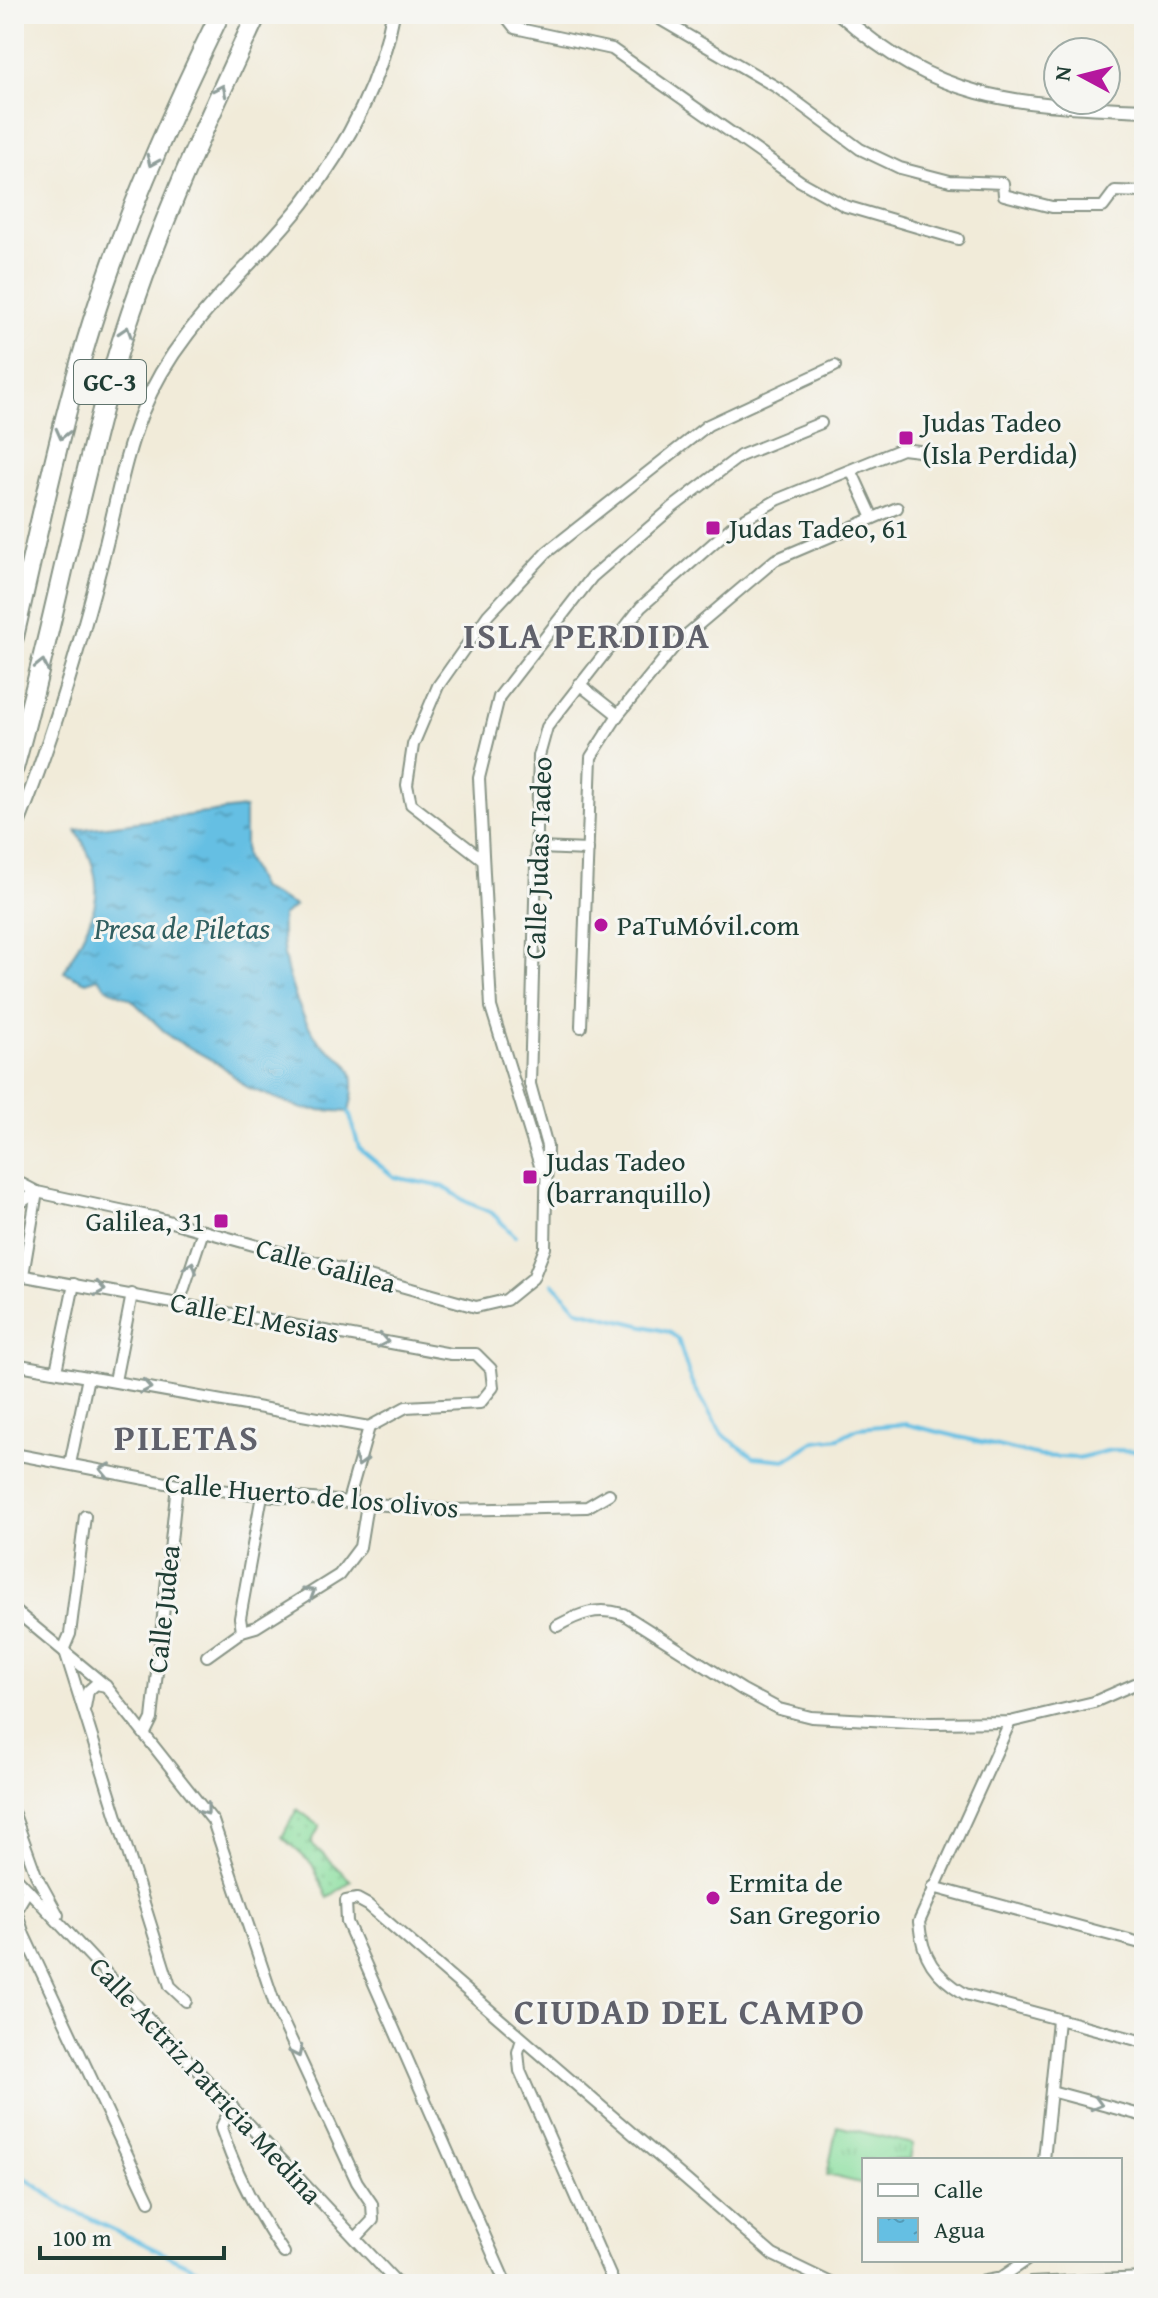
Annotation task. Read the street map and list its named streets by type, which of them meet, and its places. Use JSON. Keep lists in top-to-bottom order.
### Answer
{
  "streets": {
    "highway": ["GC-3"],
    "street": [
      "Calle Judas Tadeo",
      "Calle Galilea",
      "Calle El Mesias",
      "Calle Huerto de los olivos",
      "Calle Judea",
      "Calle Actriz Patricia Medina"
    ]
  },
  "crossings": [
    ["Calle Judas Tadeo", "Calle Galilea"],
    ["Calle Huerto de los olivos", "Calle Judea"]
  ],
  "districts": ["ISLA PERDIDA", "PILETAS", "CIUDAD DEL CAMPO"],
  "water": ["Presa de Piletas"],
  "places": {
    "transit": [
      "Judas Tadeo (Isla Perdida)",
      "Judas Tadeo, 61",
      "Judas Tadeo (barranquillo)",
      "Galilea, 31"
    ],
    "other": ["PaTuMóvil.com", "Ermita de San Gregorio"]
  },
  "legend": ["Calle", "Agua"],
  "scale_bar": "100 m",
  "north": "left"
}
